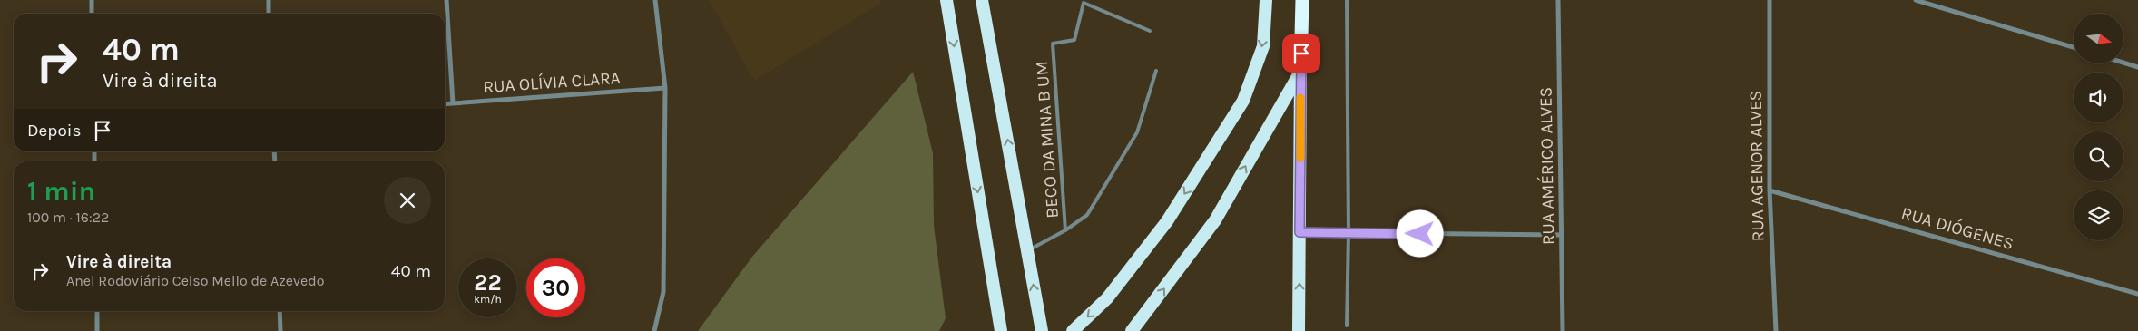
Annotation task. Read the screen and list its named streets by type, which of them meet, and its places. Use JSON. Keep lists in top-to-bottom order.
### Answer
{
  "streets": {
    "street": [
      "RUA OLÍVIA CLARA",
      "RUA AMÉRICO ALVES",
      "RUA AGENOR ALVES",
      "RUA DIÓGENES"
    ],
    "lane": ["BECO DA MINA B UM"]
  },
  "crossings": [
    ["RUA AGENOR ALVES", "RUA DIÓGENES"]
  ],
  "north": "right",
  "page": {
    "turn": ["40 m", "Vire à direita"],
    "then": "Depois",
    "heading": ["1 min", "100 m · 16:22"],
    "list": [
      {
        "name": "Vire à direita",
        "note": "Anel Rodoviário Celso Mello de Azevedo",
        "value": "40 m"
      }
    ],
    "speed": "22 km/h",
    "limit": "30"
  }
}
